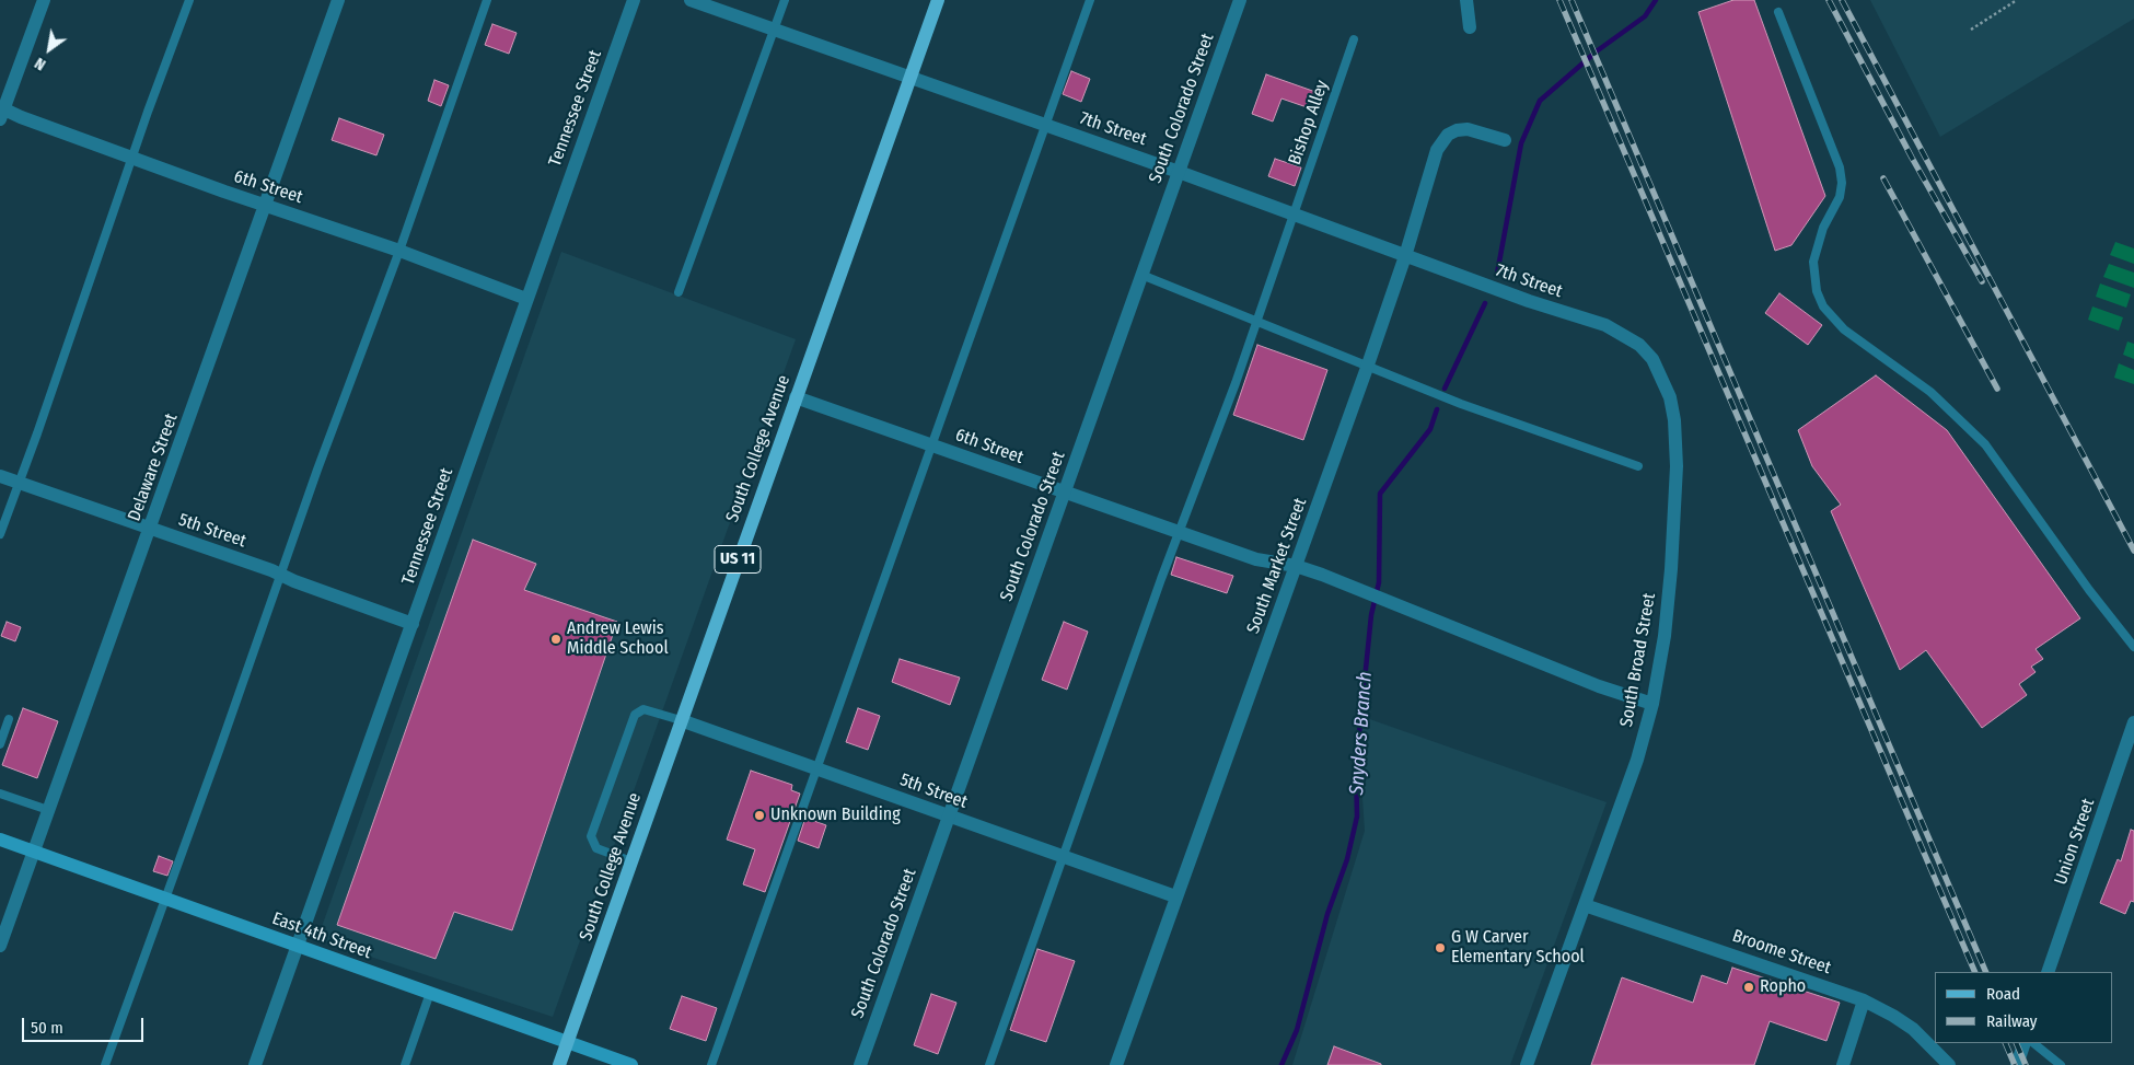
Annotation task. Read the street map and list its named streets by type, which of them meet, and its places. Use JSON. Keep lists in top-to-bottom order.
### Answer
{
  "streets": {
    "main road": ["South College Avenue", "US 11", "East 4th Street"],
    "street": [
      "Tennessee Street",
      "South Colorado Street",
      "7th Street",
      "6th Street",
      "Delaware Street",
      "5th Street",
      "South Market Street",
      "South Broad Street",
      "Union Street",
      "Broome Street"
    ],
    "lane": ["Bishop Alley"]
  },
  "crossings": [
    ["Tennessee Street", "6th Street"],
    ["Tennessee Street", "5th Street"],
    ["Tennessee Street", "East 4th Street"],
    ["South Colorado Street", "7th Street"],
    ["South Colorado Street", "6th Street"],
    ["South Colorado Street", "5th Street"],
    ["Bishop Alley", "7th Street"],
    ["Bishop Alley", "6th Street"],
    ["Bishop Alley", "5th Street"],
    ["7th Street", "South College Avenue"],
    ["7th Street", "South Market Street"],
    ["7th Street", "South Broad Street"],
    ["6th Street", "South College Avenue"],
    ["6th Street", "Delaware Street"],
    ["6th Street", "South Market Street"],
    ["6th Street", "South Broad Street"],
    ["South College Avenue", "5th Street"],
    ["South College Avenue", "East 4th Street"],
    ["Delaware Street", "5th Street"],
    ["Delaware Street", "East 4th Street"],
    ["5th Street", "South Market Street"],
    ["South Broad Street", "Broome Street"]
  ],
  "water": ["Snyders Branch"],
  "places": [
    "Andrew Lewis Middle School",
    "Unknown Building",
    "G W Carver Elementary School",
    "Ropho"
  ],
  "legend": ["Road", "Railway"],
  "scale_bar": "50 m",
  "north": "bottom left"
}
